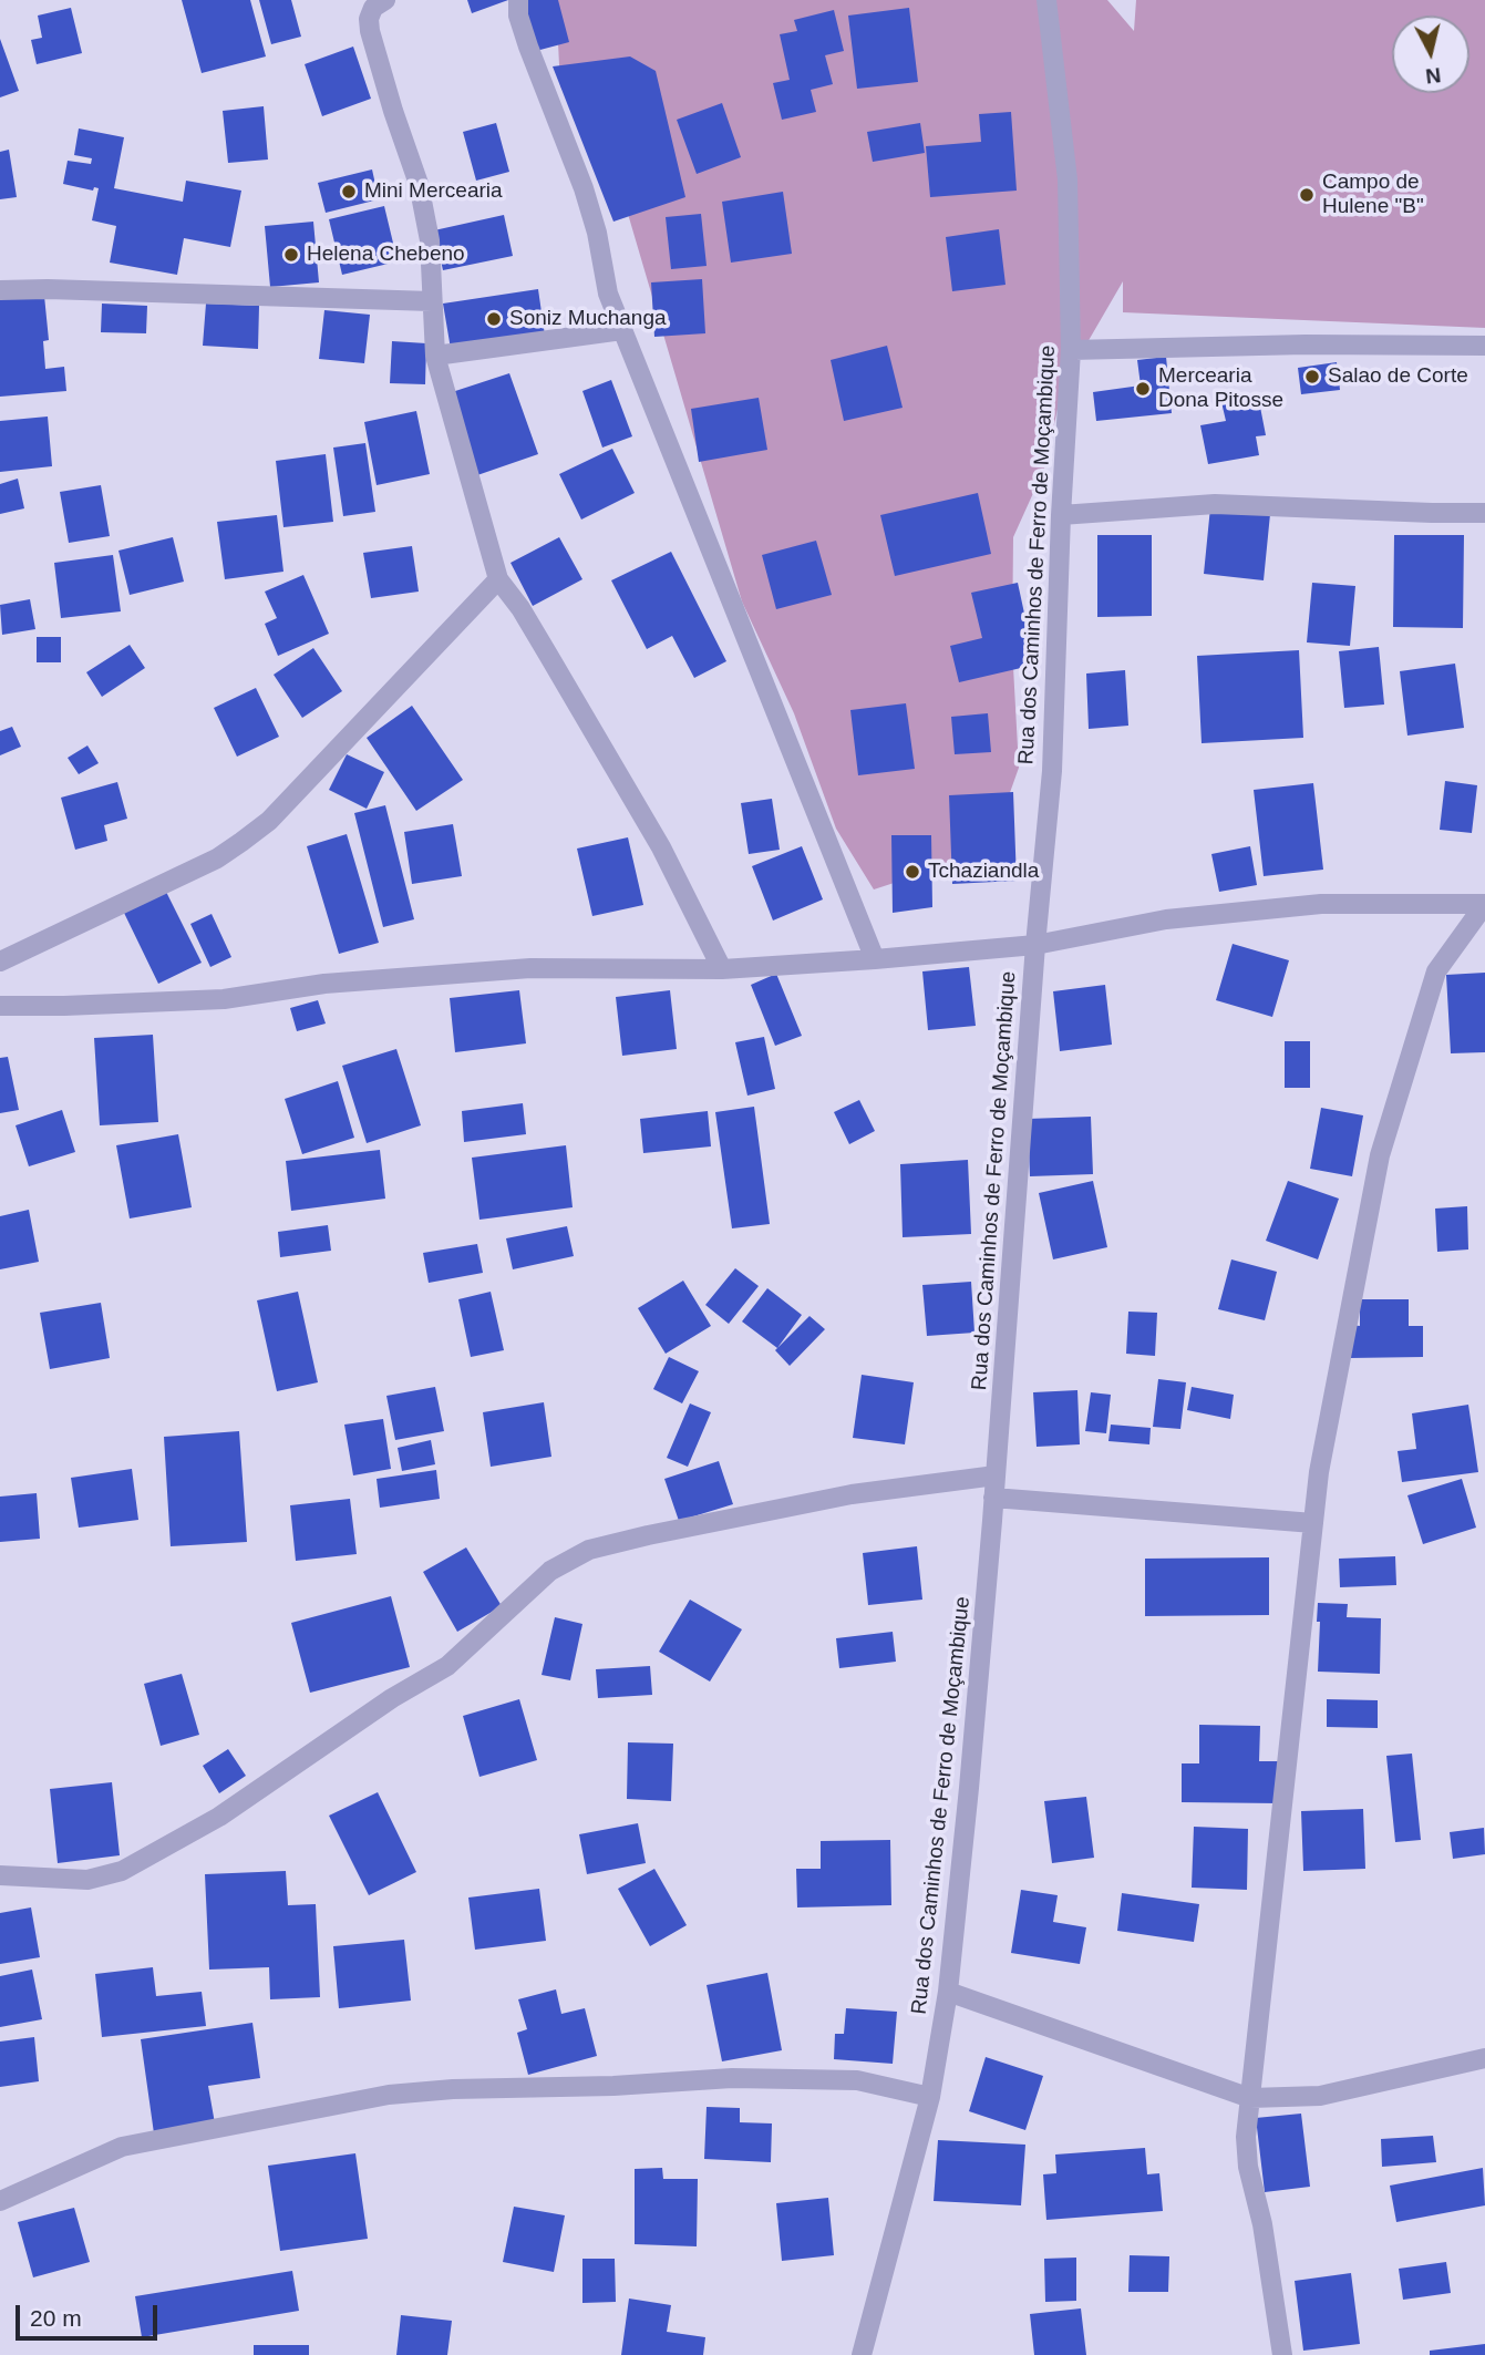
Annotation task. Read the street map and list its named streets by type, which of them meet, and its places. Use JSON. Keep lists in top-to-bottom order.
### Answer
{
  "streets": {
    "street": ["Rua dos Caminhos de Ferro de Moçambique"]
  },
  "places": [
    "Mini Mercearia",
    "Campo de Hulene \"B\"",
    "Helena Chebeno",
    "Soniz Muchanga",
    "Salao de Corte",
    "Mercearia Dona Pitosse",
    "Tchaziandla"
  ],
  "scale_bar": "20 m",
  "north": "bottom"
}
